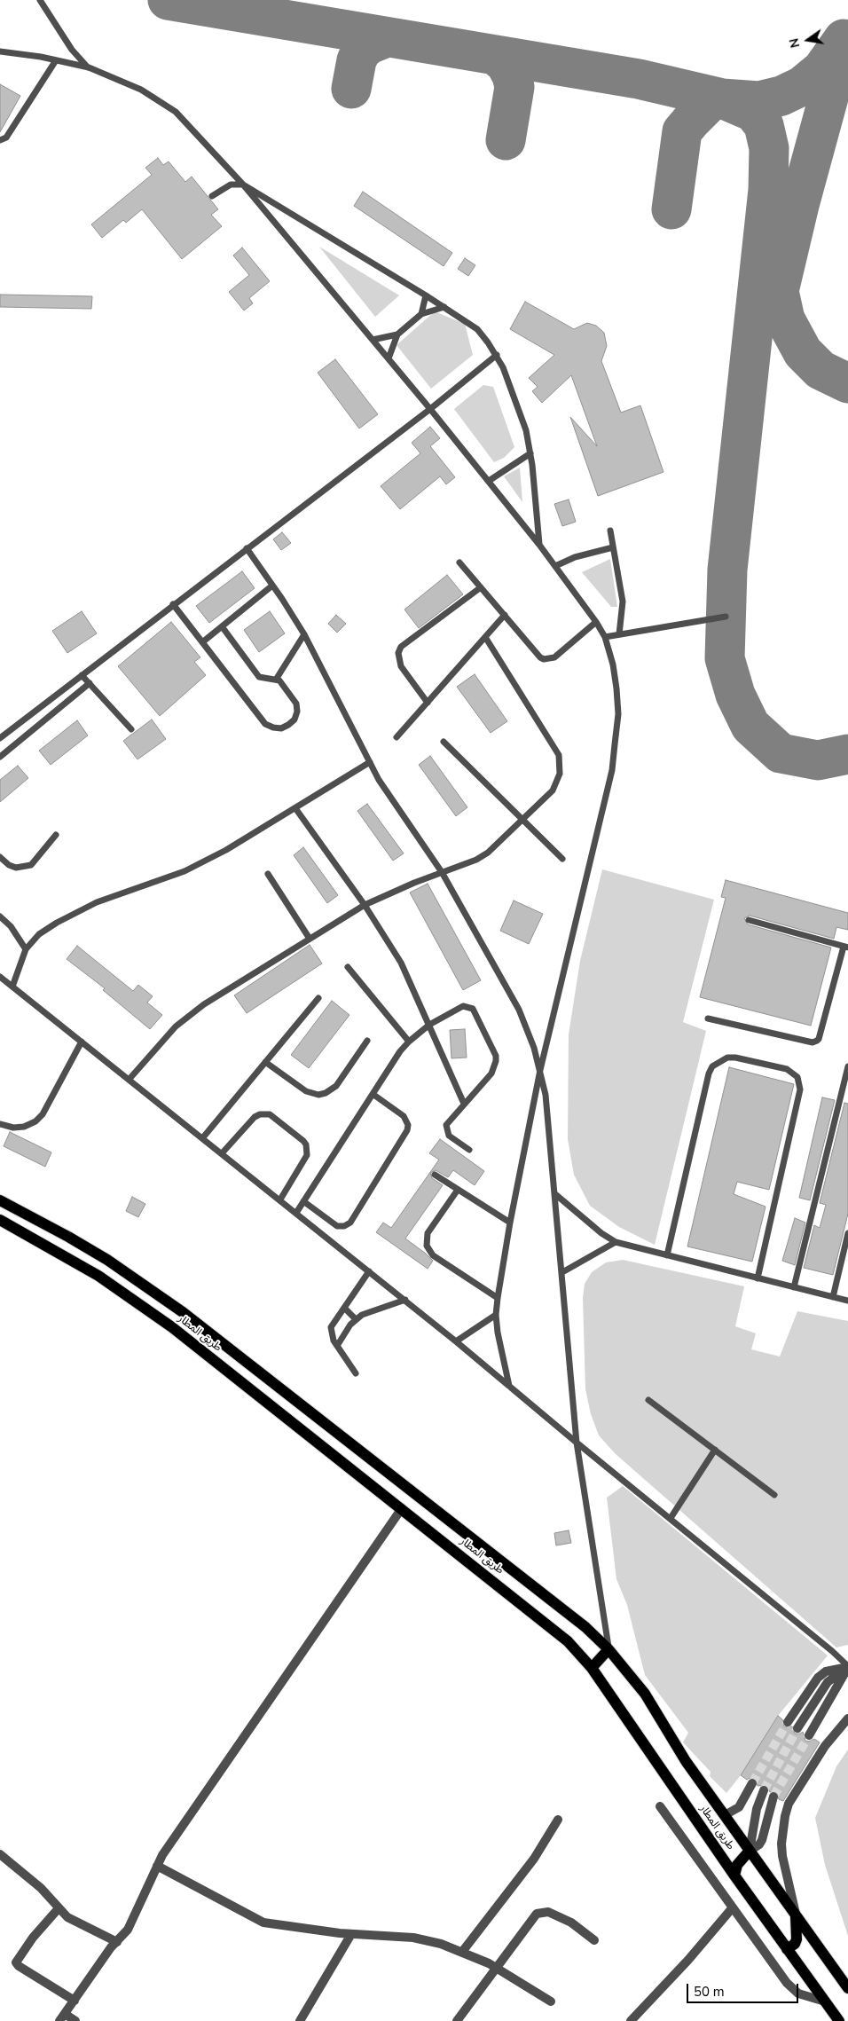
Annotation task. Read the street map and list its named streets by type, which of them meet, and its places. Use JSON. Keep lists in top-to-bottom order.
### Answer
{
  "streets": {
    "main road": ["طريق المطار"]
  },
  "scale_bar": "50 m",
  "north": "left"
}
